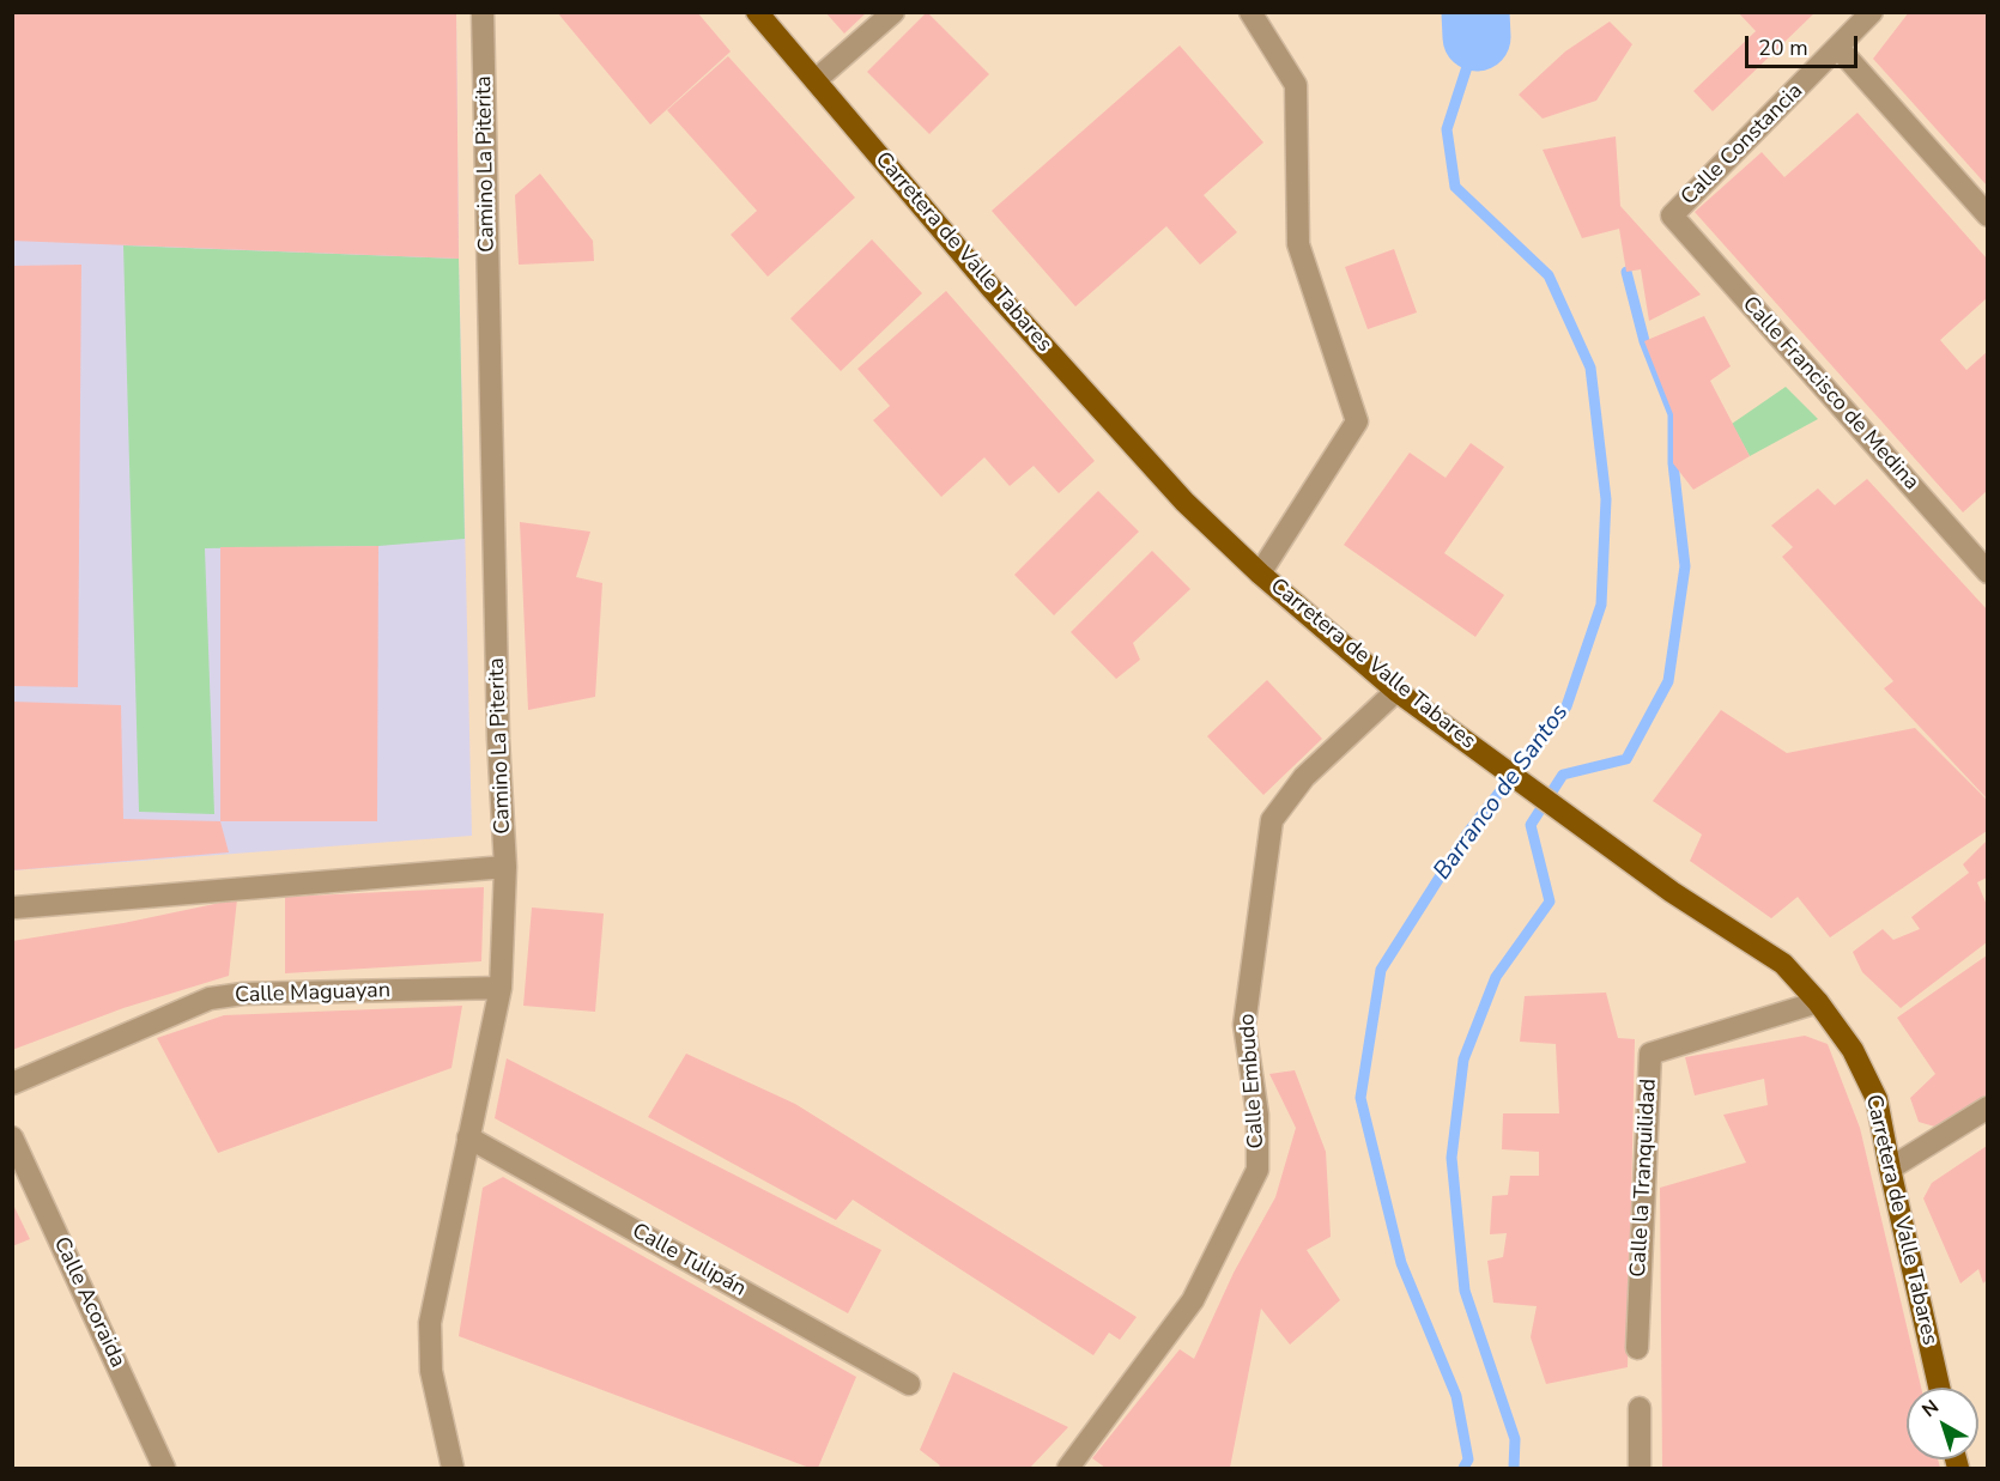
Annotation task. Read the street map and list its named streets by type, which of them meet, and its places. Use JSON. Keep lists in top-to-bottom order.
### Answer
{
  "streets": {
    "main road": ["Carretera de Valle Tabares"],
    "street": [
      "Calle Constancia",
      "Camino La Piterita",
      "Calle Francisco de Medina",
      "Calle Maguayan",
      "Calle Embudo",
      "Calle la Tranquilidad",
      "Calle Tulipán",
      "Calle Acoraida"
    ]
  },
  "crossings": [
    ["Calle Constancia", "Calle Francisco de Medina"],
    ["Camino La Piterita", "Calle Maguayan"],
    ["Camino La Piterita", "Calle Tulipán"],
    ["Carretera de Valle Tabares", "Calle Embudo"],
    ["Carretera de Valle Tabares", "Calle la Tranquilidad"]
  ],
  "water": ["Barranco de Santos"],
  "scale_bar": "20 m",
  "north": "top left"
}
